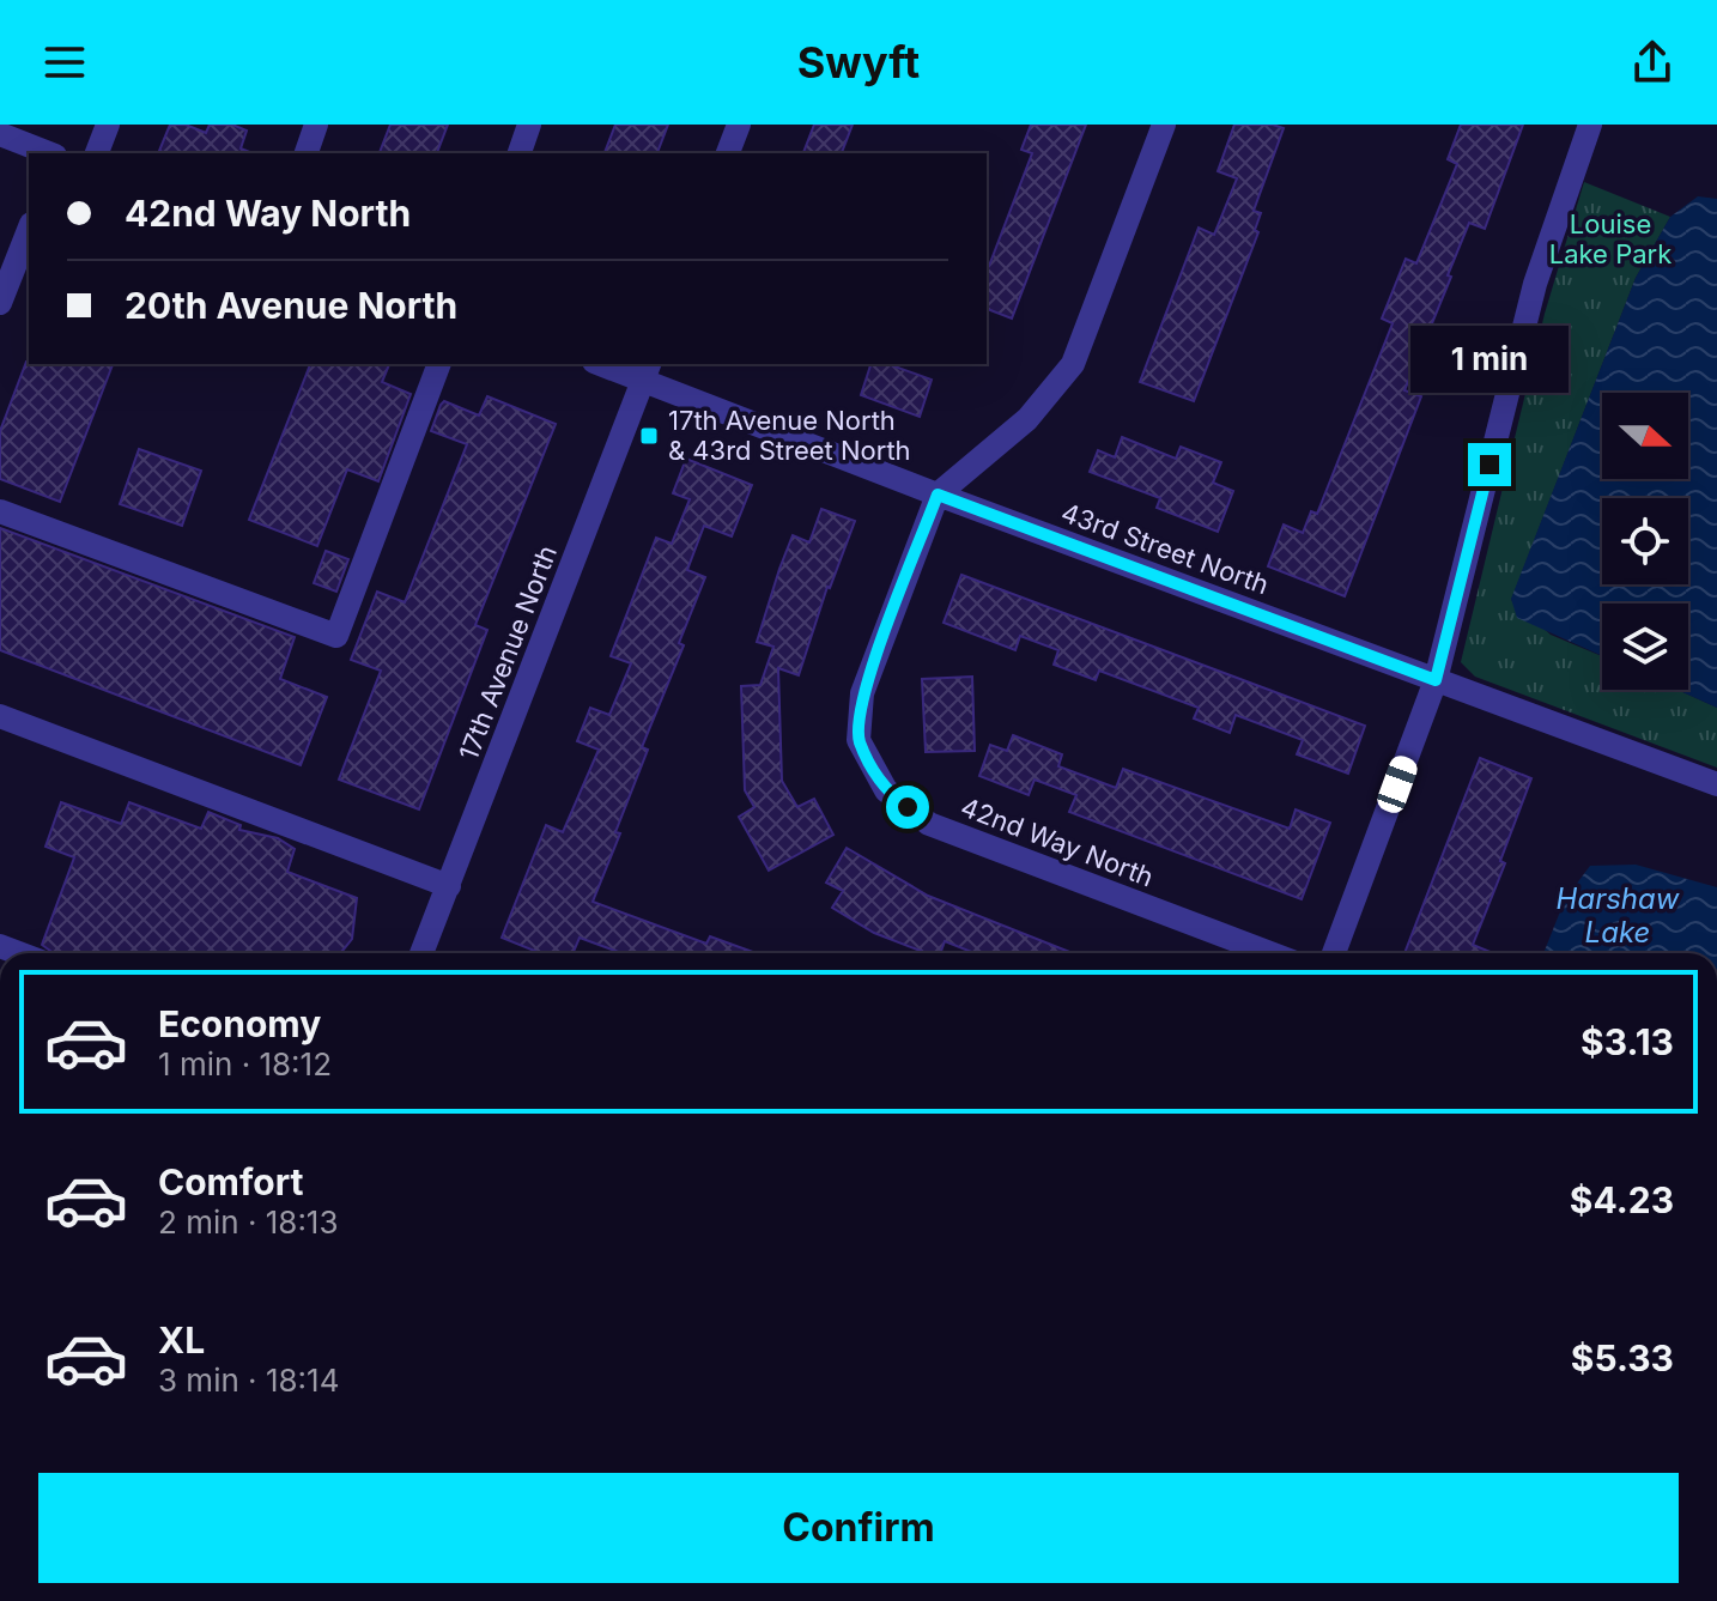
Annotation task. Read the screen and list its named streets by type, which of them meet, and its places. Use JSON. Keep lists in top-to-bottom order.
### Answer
{
  "streets": {
    "street": ["43rd Street North", "17th Avenue North", "42nd Way North"]
  },
  "crossings": [
    ["43rd Street North", "17th Avenue North"],
    ["43rd Street North", "42nd Way North"]
  ],
  "water": ["Harshaw Lake"],
  "parks": ["Louise Lake Park"],
  "places": {
    "transit": ["17th Avenue North & 43rd Street North"]
  },
  "north": "right",
  "page": {
    "header": "Swyft",
    "banner": ["42nd Way North", "20th Avenue North"],
    "bubble": "1 min",
    "list": [
      {
        "name": "Economy",
        "note": "1 min · 18:12",
        "value": "$3.13"
      },
      {
        "name": "Comfort",
        "note": "2 min · 18:13",
        "value": "$4.23"
      },
      {
        "name": "XL",
        "note": "3 min · 18:14",
        "value": "$5.33"
      }
    ],
    "buttons": "Confirm"
  }
}
